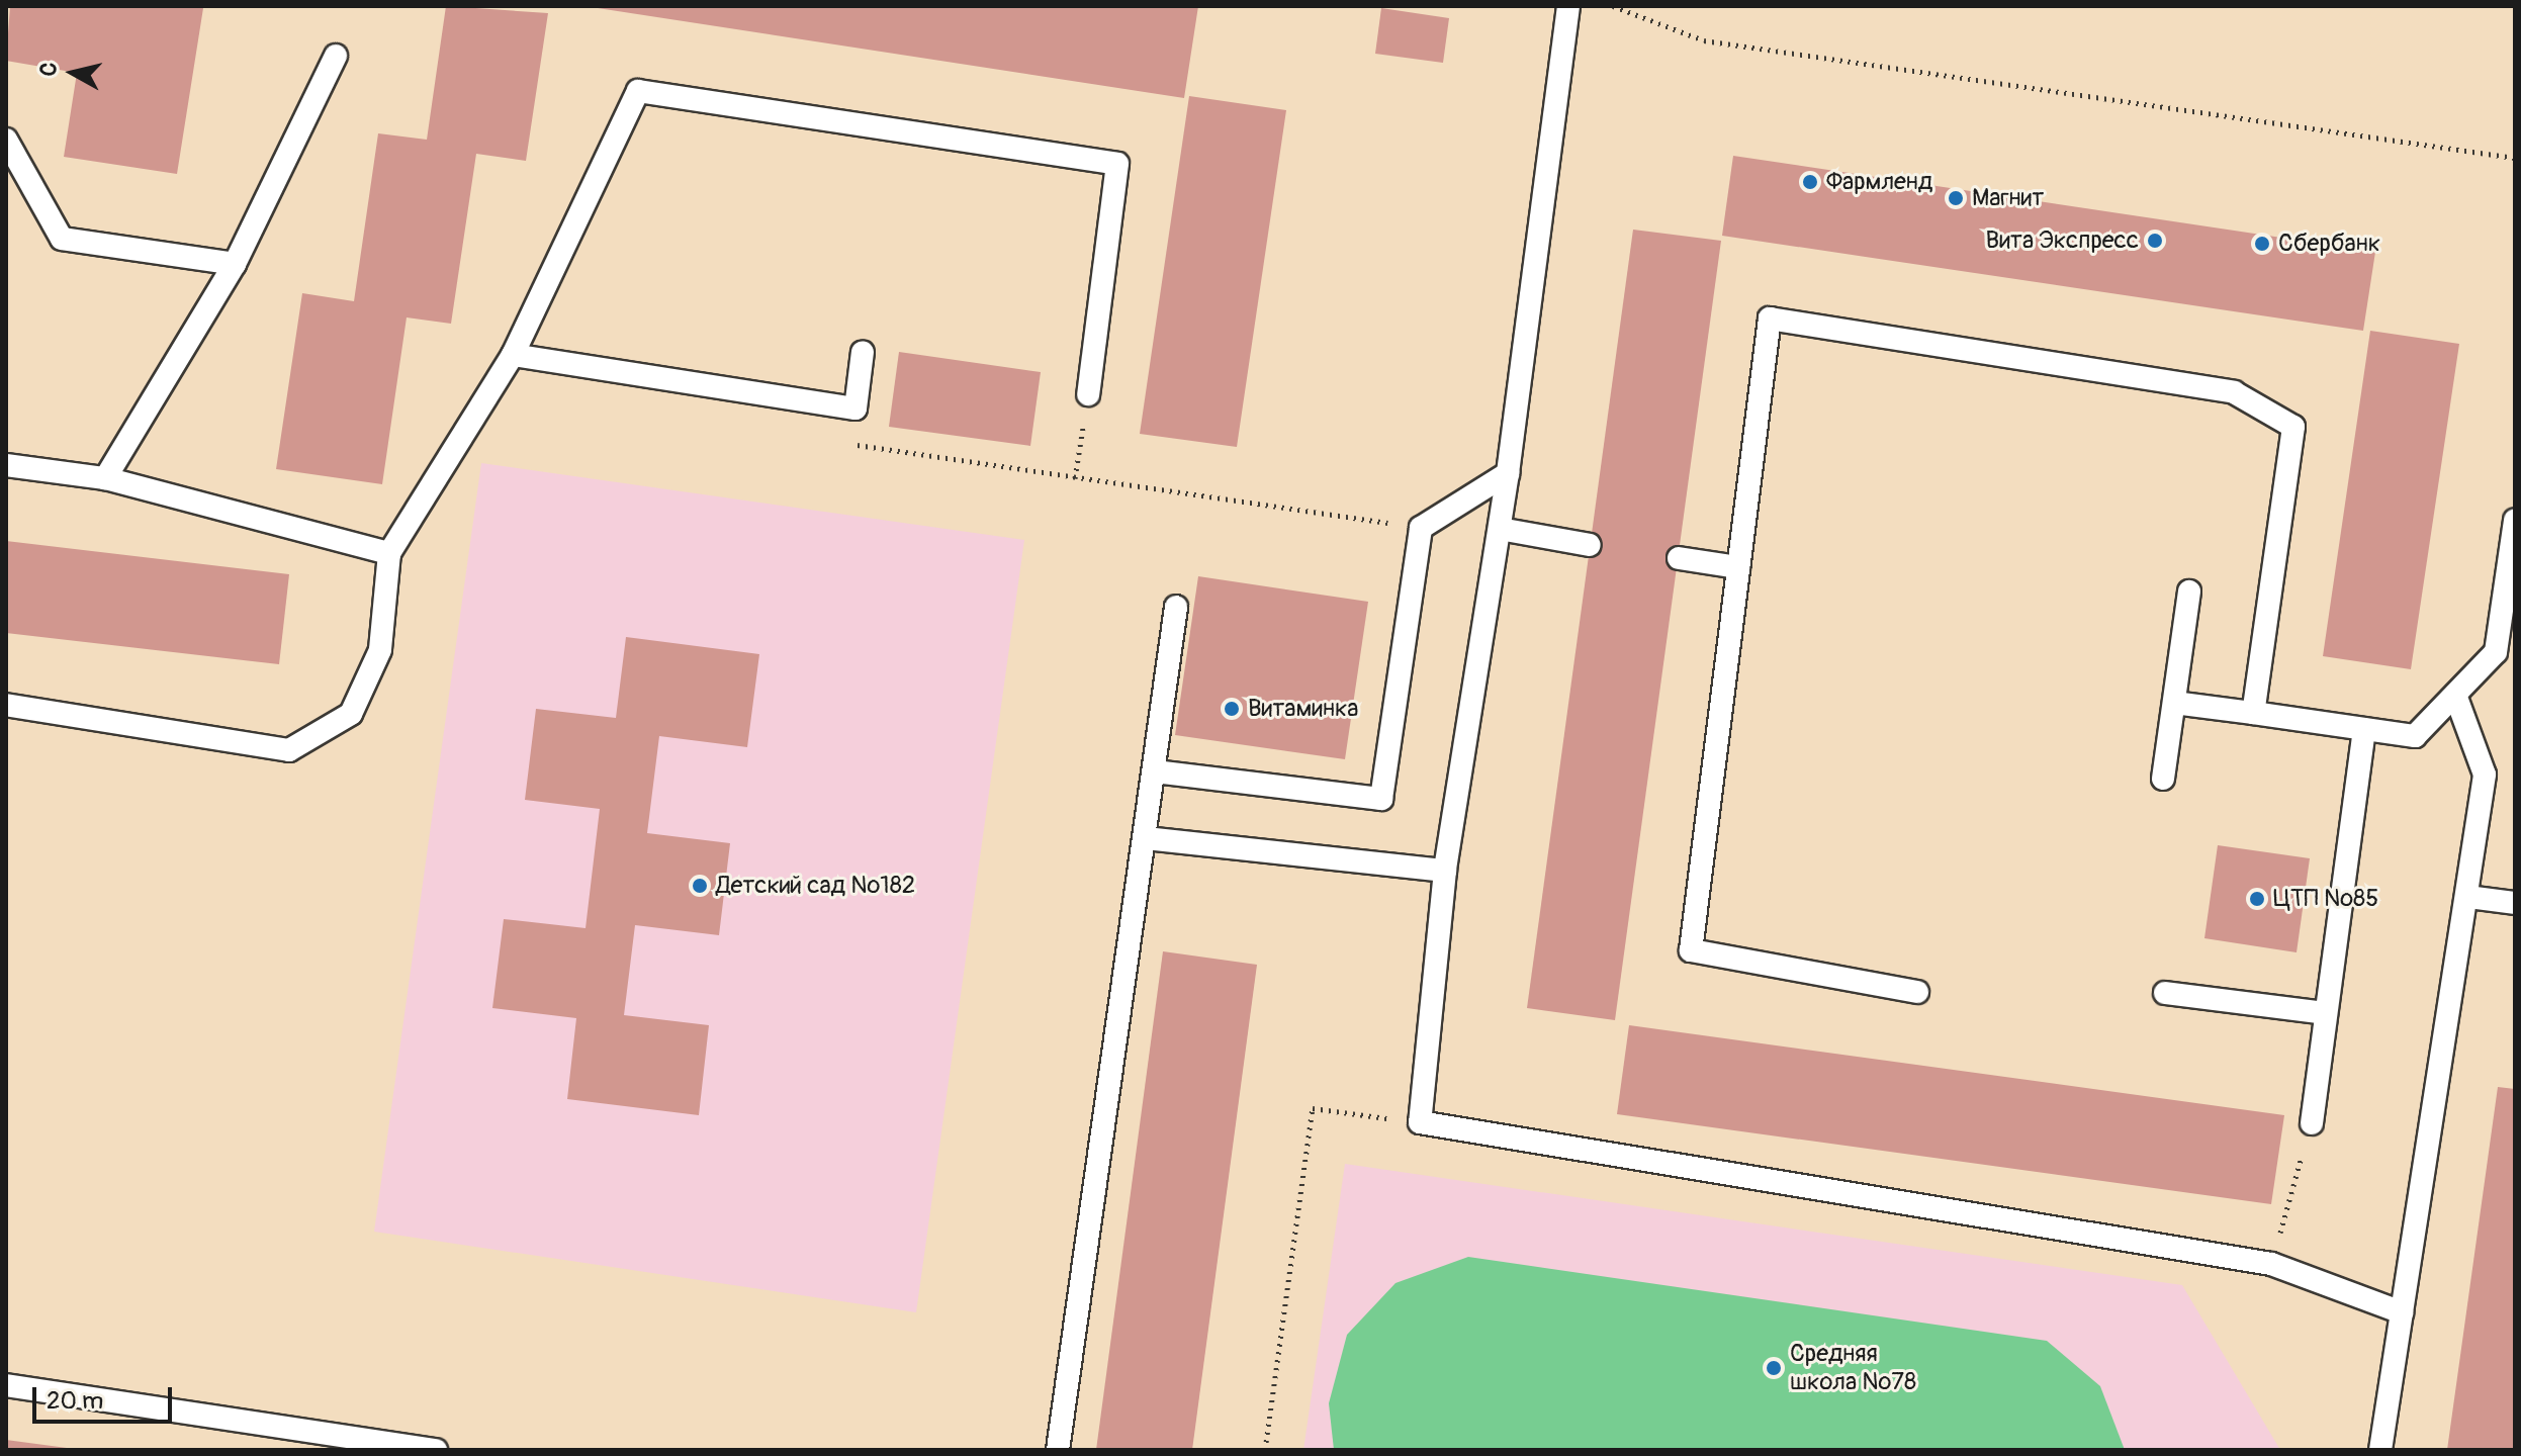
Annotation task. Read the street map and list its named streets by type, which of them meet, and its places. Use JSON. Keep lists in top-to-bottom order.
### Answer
{
  "places": [
    "Фармленд",
    "Магнит",
    "Вита Экспресс",
    "Сбербанк",
    "Витаминка",
    "Детский сад №182",
    "ЦТП №85",
    "Средняя школа №78"
  ],
  "scale_bar": "20 m",
  "north": "left"
}
